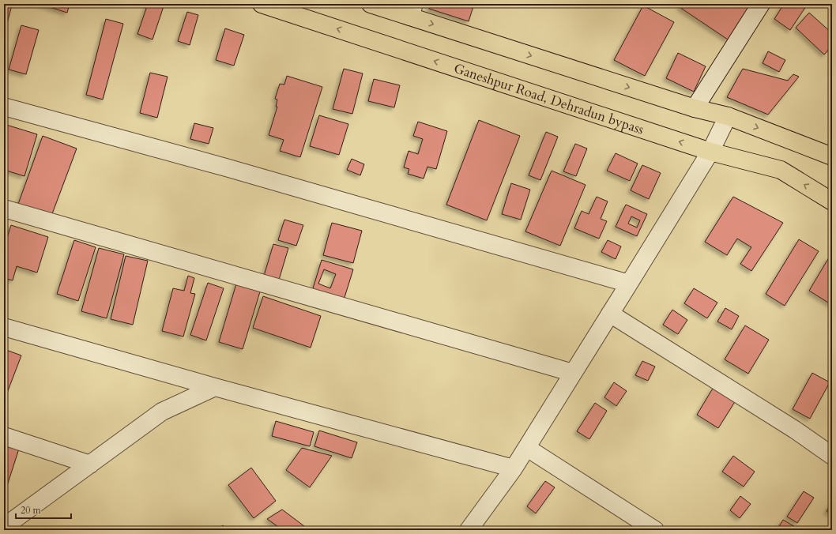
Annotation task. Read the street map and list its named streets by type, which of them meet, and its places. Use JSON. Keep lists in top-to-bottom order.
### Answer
{
  "streets": {
    "main road": ["Ganeshpur Road, Dehradun bypass"]
  },
  "scale_bar": "20 m"
}
